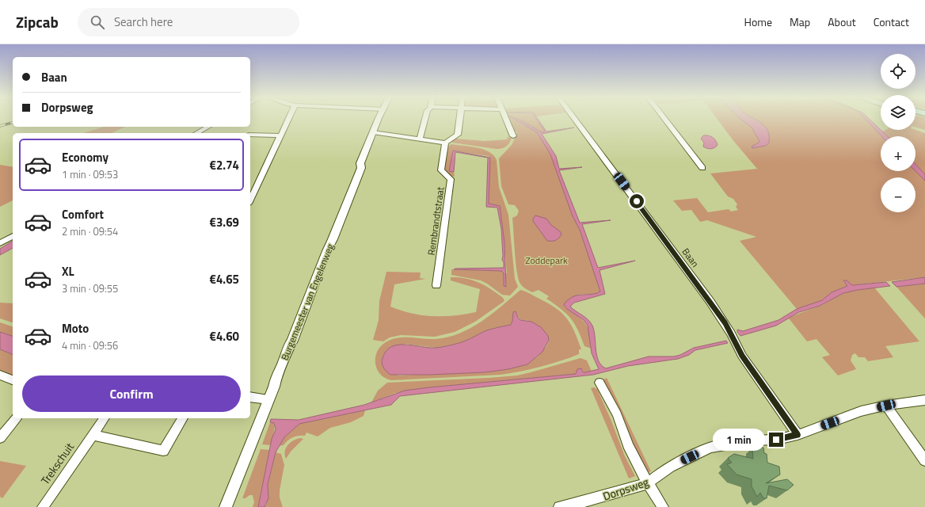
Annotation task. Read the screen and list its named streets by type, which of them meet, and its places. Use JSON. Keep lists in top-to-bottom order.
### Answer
{
  "streets": {
    "street": [
      "Rembrandtstraat",
      "Baan",
      "Burgemeester van Engelenweg",
      "Trekschuit",
      "Dorpsweg"
    ]
  },
  "crossings": [
    ["Baan", "Dorpsweg"]
  ],
  "parks": ["Zoddepark"],
  "page": {
    "header": "Zipcab",
    "search": "Search here",
    "nav": [
      "Home",
      "Map",
      "About",
      "Contact"
    ],
    "map_buttons": ["+", "−"],
    "banner": ["Baan", "Dorpsweg"],
    "list": [
      {
        "name": "Economy",
        "note": "1 min · 09:53",
        "value": "€2.74"
      },
      {
        "name": "Comfort",
        "note": "2 min · 09:54",
        "value": "€3.69"
      },
      {
        "name": "XL",
        "note": "3 min · 09:55",
        "value": "€4.65"
      },
      {
        "name": "Moto",
        "note": "4 min · 09:56",
        "value": "€4.60"
      }
    ],
    "buttons": "Confirm",
    "bubble": "1 min"
  }
}
